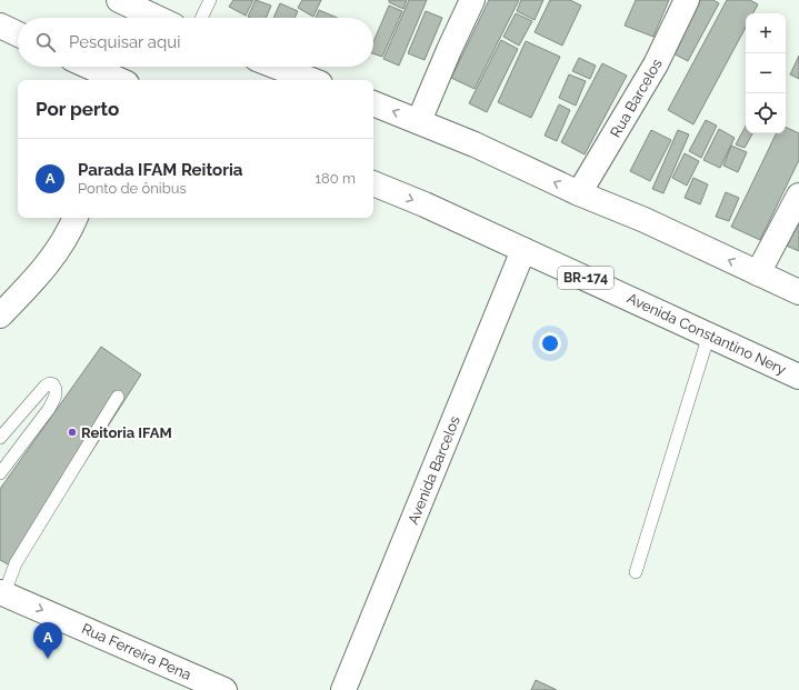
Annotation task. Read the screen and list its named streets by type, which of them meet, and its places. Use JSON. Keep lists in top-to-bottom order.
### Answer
{
  "streets": {
    "main road": [
      "Rua Barcelos",
      "BR-174",
      "Avenida Constantino Nery",
      "Avenida Barcelos",
      "Rua Ferreira Pena"
    ]
  },
  "crossings": [
    ["Avenida Constantino Nery", "Avenida Barcelos"]
  ],
  "one_way": ["Rua Ferreira Pena"],
  "places": ["Reitoria IFAM"],
  "page": {
    "map_buttons": ["+", "−"],
    "search": "Pesquisar aqui",
    "heading": "Por perto",
    "list": [
      {
        "mark": "A",
        "name": "Parada IFAM Reitoria",
        "note": "Ponto de ônibus",
        "value": "180 m"
      }
    ],
    "pins": "A"
  }
}
